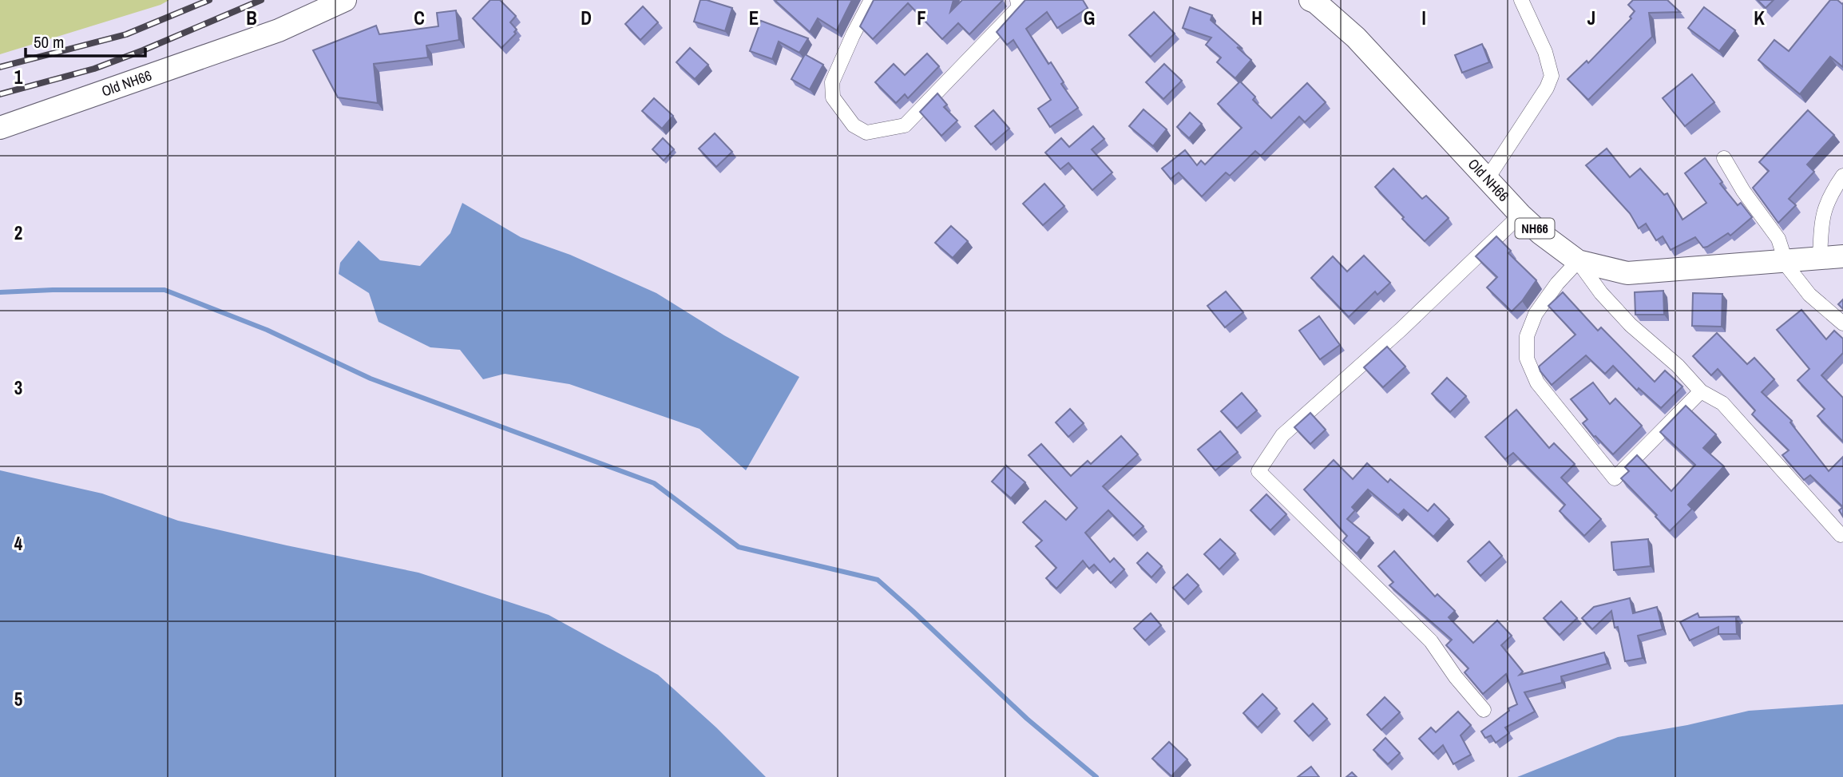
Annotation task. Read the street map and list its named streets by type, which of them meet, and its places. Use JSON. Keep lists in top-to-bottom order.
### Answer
{
  "streets": {
    "main road": ["Old NH66", "NH66"]
  },
  "scale_bar": "50 m",
  "grid": {
    "columns": [
      "B",
      "C",
      "D",
      "E",
      "F",
      "G",
      "H",
      "I",
      "J",
      "K"
    ],
    "rows": [
      "1",
      "2",
      "3",
      "4",
      "5"
    ]
  }
}
